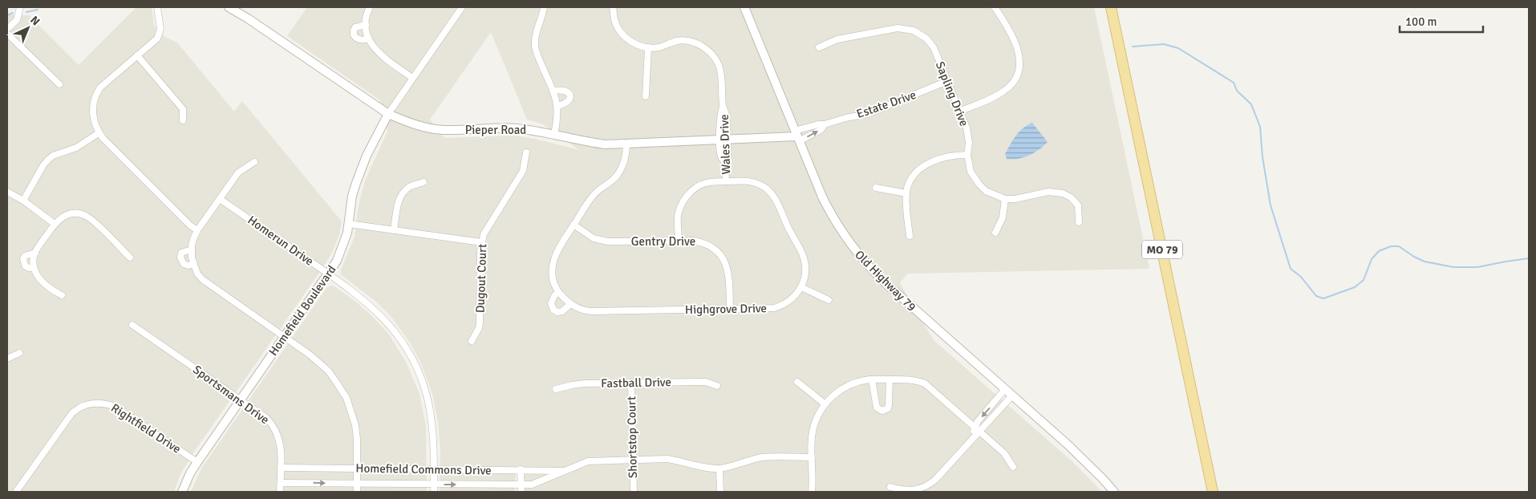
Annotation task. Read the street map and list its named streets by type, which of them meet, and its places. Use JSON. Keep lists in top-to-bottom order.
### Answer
{
  "streets": {
    "main road": ["MO 79"],
    "street": [
      "Sapling Drive",
      "Estate Drive",
      "Pieper Road",
      "Wales Drive",
      "Homerun Drive",
      "Gentry Drive",
      "Dugout Court",
      "Old Highway 79",
      "Highgrove Drive",
      "Homefield Boulevard",
      "Fastball Drive",
      "Sportsmans Drive",
      "Rightfield Drive",
      "Shortstop Court",
      "Homefield Commons Drive"
    ]
  },
  "crossings": [
    ["Sapling Drive", "Estate Drive"],
    ["Estate Drive", "Pieper Road"],
    ["Estate Drive", "Old Highway 79"],
    ["Pieper Road", "Wales Drive"],
    ["Pieper Road", "Old Highway 79"],
    ["Pieper Road", "Highgrove Drive"],
    ["Pieper Road", "Homefield Boulevard"],
    ["Homerun Drive", "Homefield Boulevard"],
    ["Homerun Drive", "Homefield Commons Drive"],
    ["Gentry Drive", "Highgrove Drive"],
    ["Homefield Boulevard", "Sportsmans Drive"],
    ["Homefield Boulevard", "Rightfield Drive"],
    ["Fastball Drive", "Shortstop Court"],
    ["Sportsmans Drive", "Homefield Commons Drive"],
    ["Shortstop Court", "Homefield Commons Drive"]
  ],
  "scale_bar": "100 m",
  "north": "top right"
}
